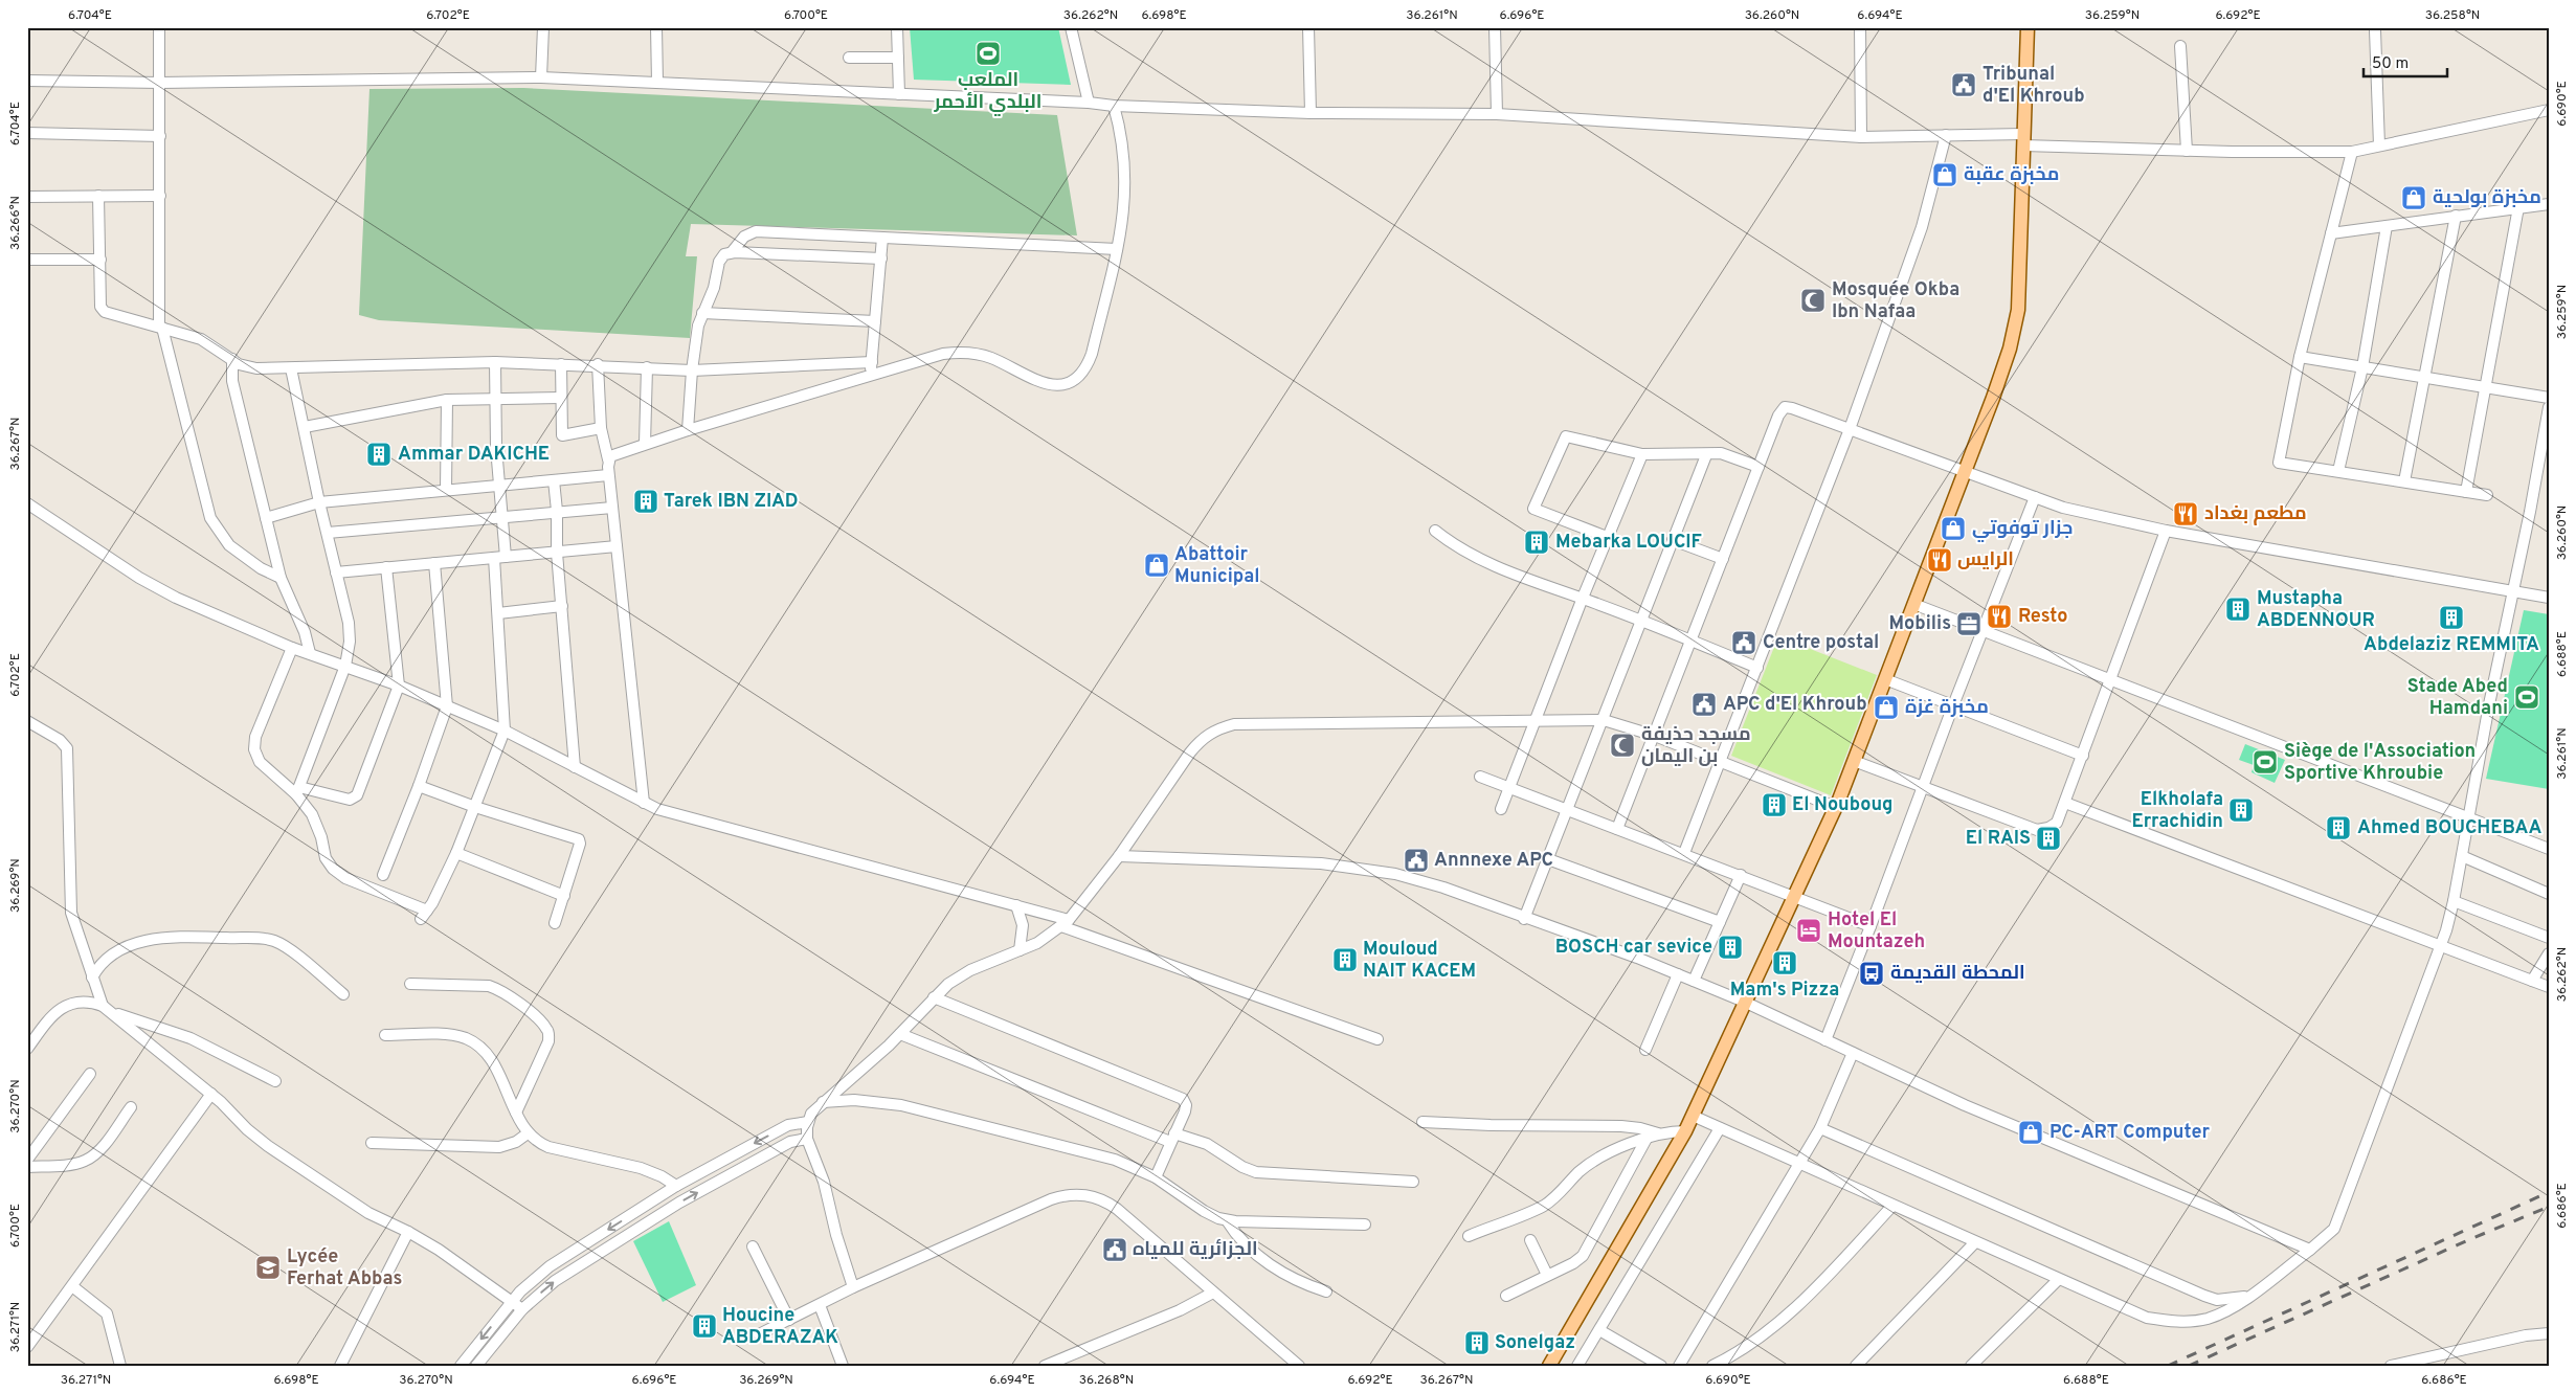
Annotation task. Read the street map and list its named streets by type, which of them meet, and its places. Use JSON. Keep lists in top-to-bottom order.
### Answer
{
  "places": {
    "sports": ["الملعب البلدي الأحمر", "Stade Abed Hamdani", "Siège de l'Association Sportive Khroubie"],
    "public building": [
      "Tribunal d'El Khroub",
      "Centre postal",
      "APC d'El Khroub",
      "Annnexe APC",
      "الجزائرية للمياه"
    ],
    "shop": [
      "مخبزة عقبة",
      "مخبزة بولحية",
      "جزار توفوتي",
      "Abattoir Municipal",
      "مخبزة غزة",
      "PC-ART Computer"
    ],
    "mosque": ["Mosquée Okba Ibn Nafaa", "مسجد حذيفة بن اليمان"],
    "building": [
      "Ammar DAKICHE",
      "Tarek IBN ZIAD",
      "Mebarka LOUCIF",
      "Mustapha ABDENNOUR",
      "Abdelaziz REMMITA",
      "El Nouboug",
      "Elkholafa Errachidin",
      "Ahmed BOUCHEBAA",
      "El RAIS",
      "BOSCH car sevice",
      "Mouloud NAIT KACEM",
      "Mam's Pizza",
      "Houcine ABDERAZAK",
      "Sonelgaz"
    ],
    "restaurant": ["مطعم بغداد", "الرايس", "Resto"],
    "office": ["Mobilis"],
    "hotel": ["Hotel El Mountazeh"],
    "bus stop": ["المحطة القديمة"],
    "school or university": ["Lycée Ferhat Abbas"]
  },
  "scale_bar": "50 m",
  "coordinates": [
    "6.704°E",
    "6.702°E",
    "6.700°E",
    "36.262°N",
    "6.698°E",
    "36.261°N",
    "6.696°E",
    "36.260°N",
    "6.694°E",
    "36.259°N",
    "6.692°E",
    "36.258°N",
    "6.690°E",
    "36.266°N",
    "36.267°N",
    "6.688°E",
    "36.269°N",
    "36.270°N",
    "6.686°E",
    "36.271°N",
    "36.268°N"
  ]
}
